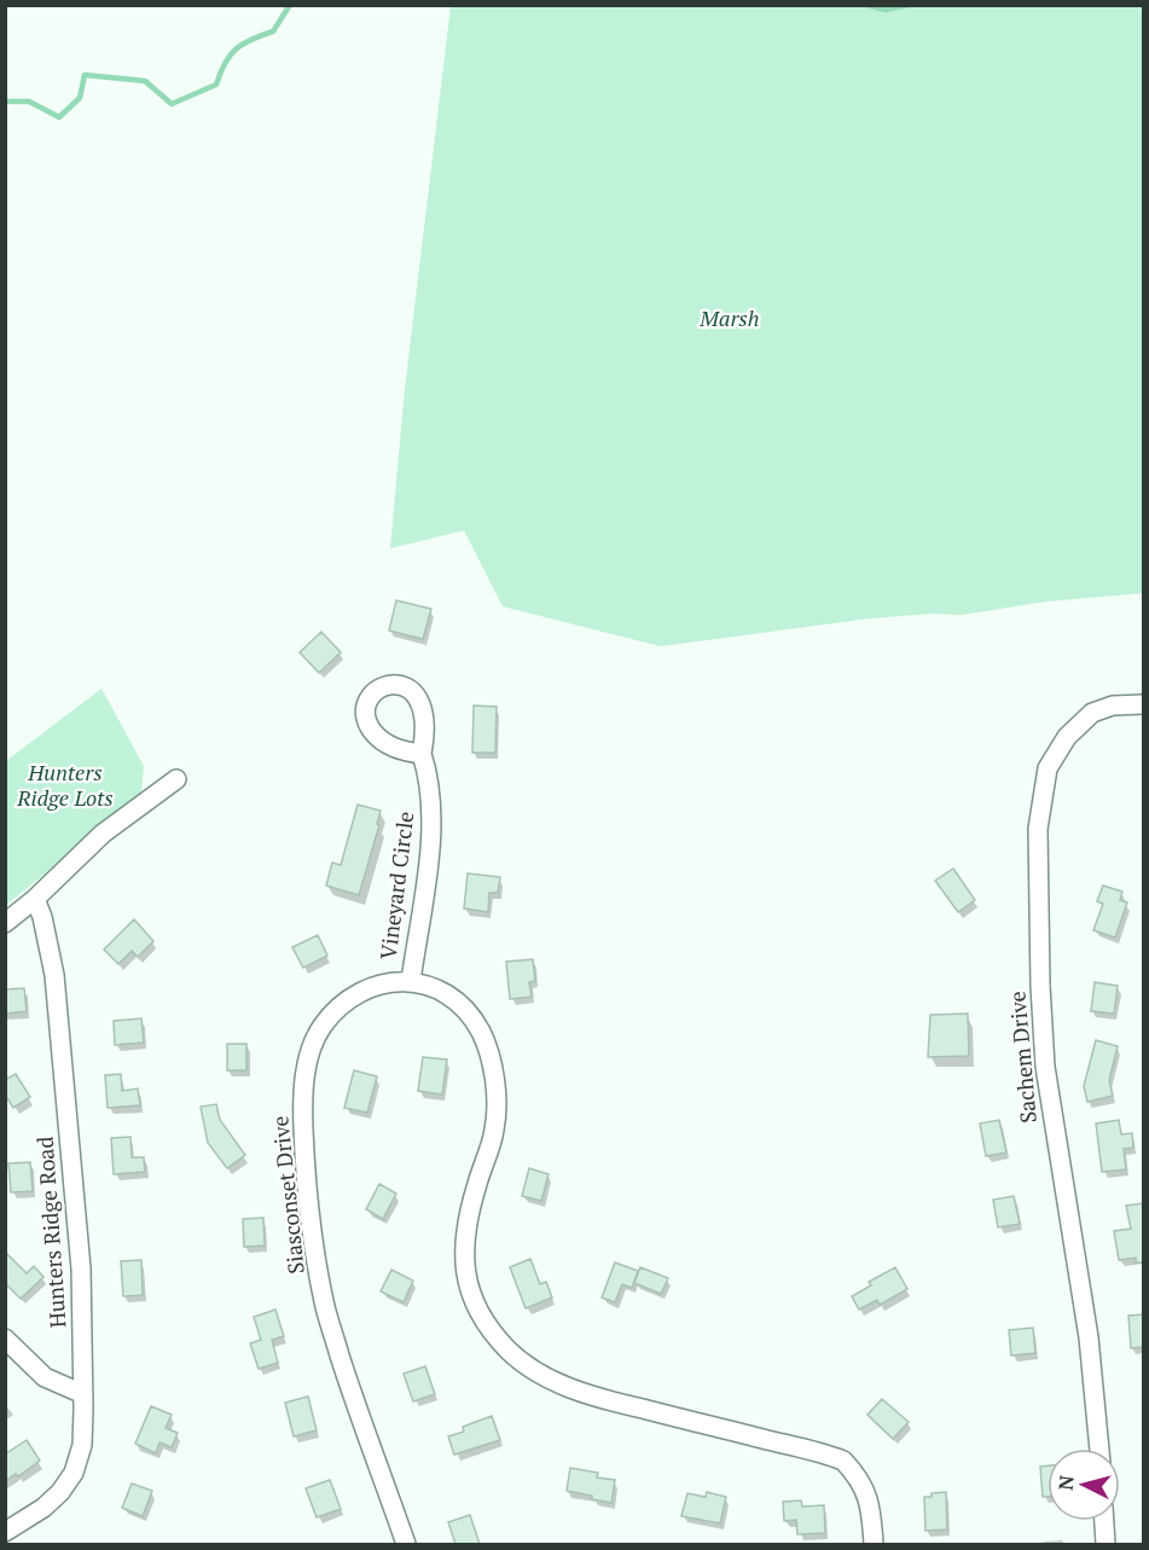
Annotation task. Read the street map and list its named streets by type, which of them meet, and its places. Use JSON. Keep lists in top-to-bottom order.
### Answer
{
  "streets": {
    "street": [
      "Vineyard Circle",
      "Sachem Drive",
      "Siasconset Drive",
      "Hunters Ridge Road"
    ]
  },
  "crossings": [
    ["Vineyard Circle", "Siasconset Drive"]
  ],
  "parks": ["Marsh", "Hunters Ridge Lots"],
  "north": "left"
}
